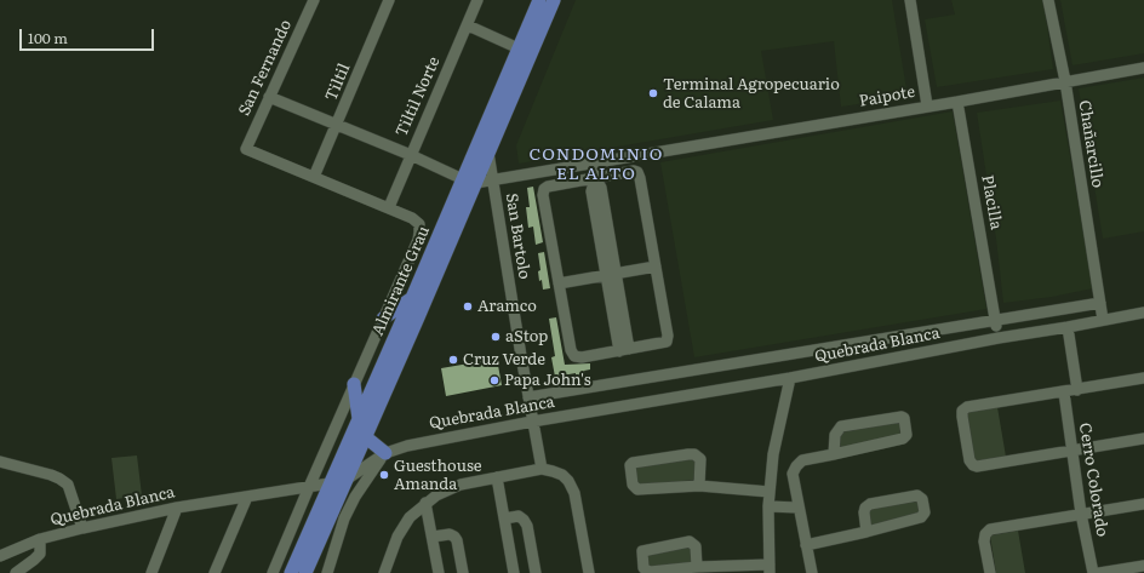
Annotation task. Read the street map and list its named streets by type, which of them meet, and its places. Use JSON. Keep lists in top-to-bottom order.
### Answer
{
  "streets": {
    "main road": ["Almirante Grau"],
    "street": [
      "San Fernando",
      "Tiltil",
      "Tiltil Norte",
      "Paipote",
      "Chañarcillo",
      "Placilla",
      "San Bartolo",
      "Quebrada Blanca",
      "Cerro Colorado"
    ]
  },
  "crossings": [
    ["San Fernando", "Tiltil"],
    ["Tiltil Norte", "Almirante Grau"],
    ["Paipote", "Chañarcillo"],
    ["Paipote", "Placilla"],
    ["Paipote", "San Bartolo"],
    ["Paipote", "Almirante Grau"],
    ["Chañarcillo", "Quebrada Blanca"],
    ["Placilla", "Quebrada Blanca"],
    ["San Bartolo", "Almirante Grau"],
    ["San Bartolo", "Quebrada Blanca"],
    ["Almirante Grau", "Quebrada Blanca"]
  ],
  "districts": ["CONDOMINIO EL ALTO"],
  "places": [
    "Terminal Agropecuario de Calama",
    "Aramco",
    "aStop",
    "Cruz Verde",
    "Papa John's",
    "Guesthouse Amanda"
  ],
  "scale_bar": "100 m"
}
